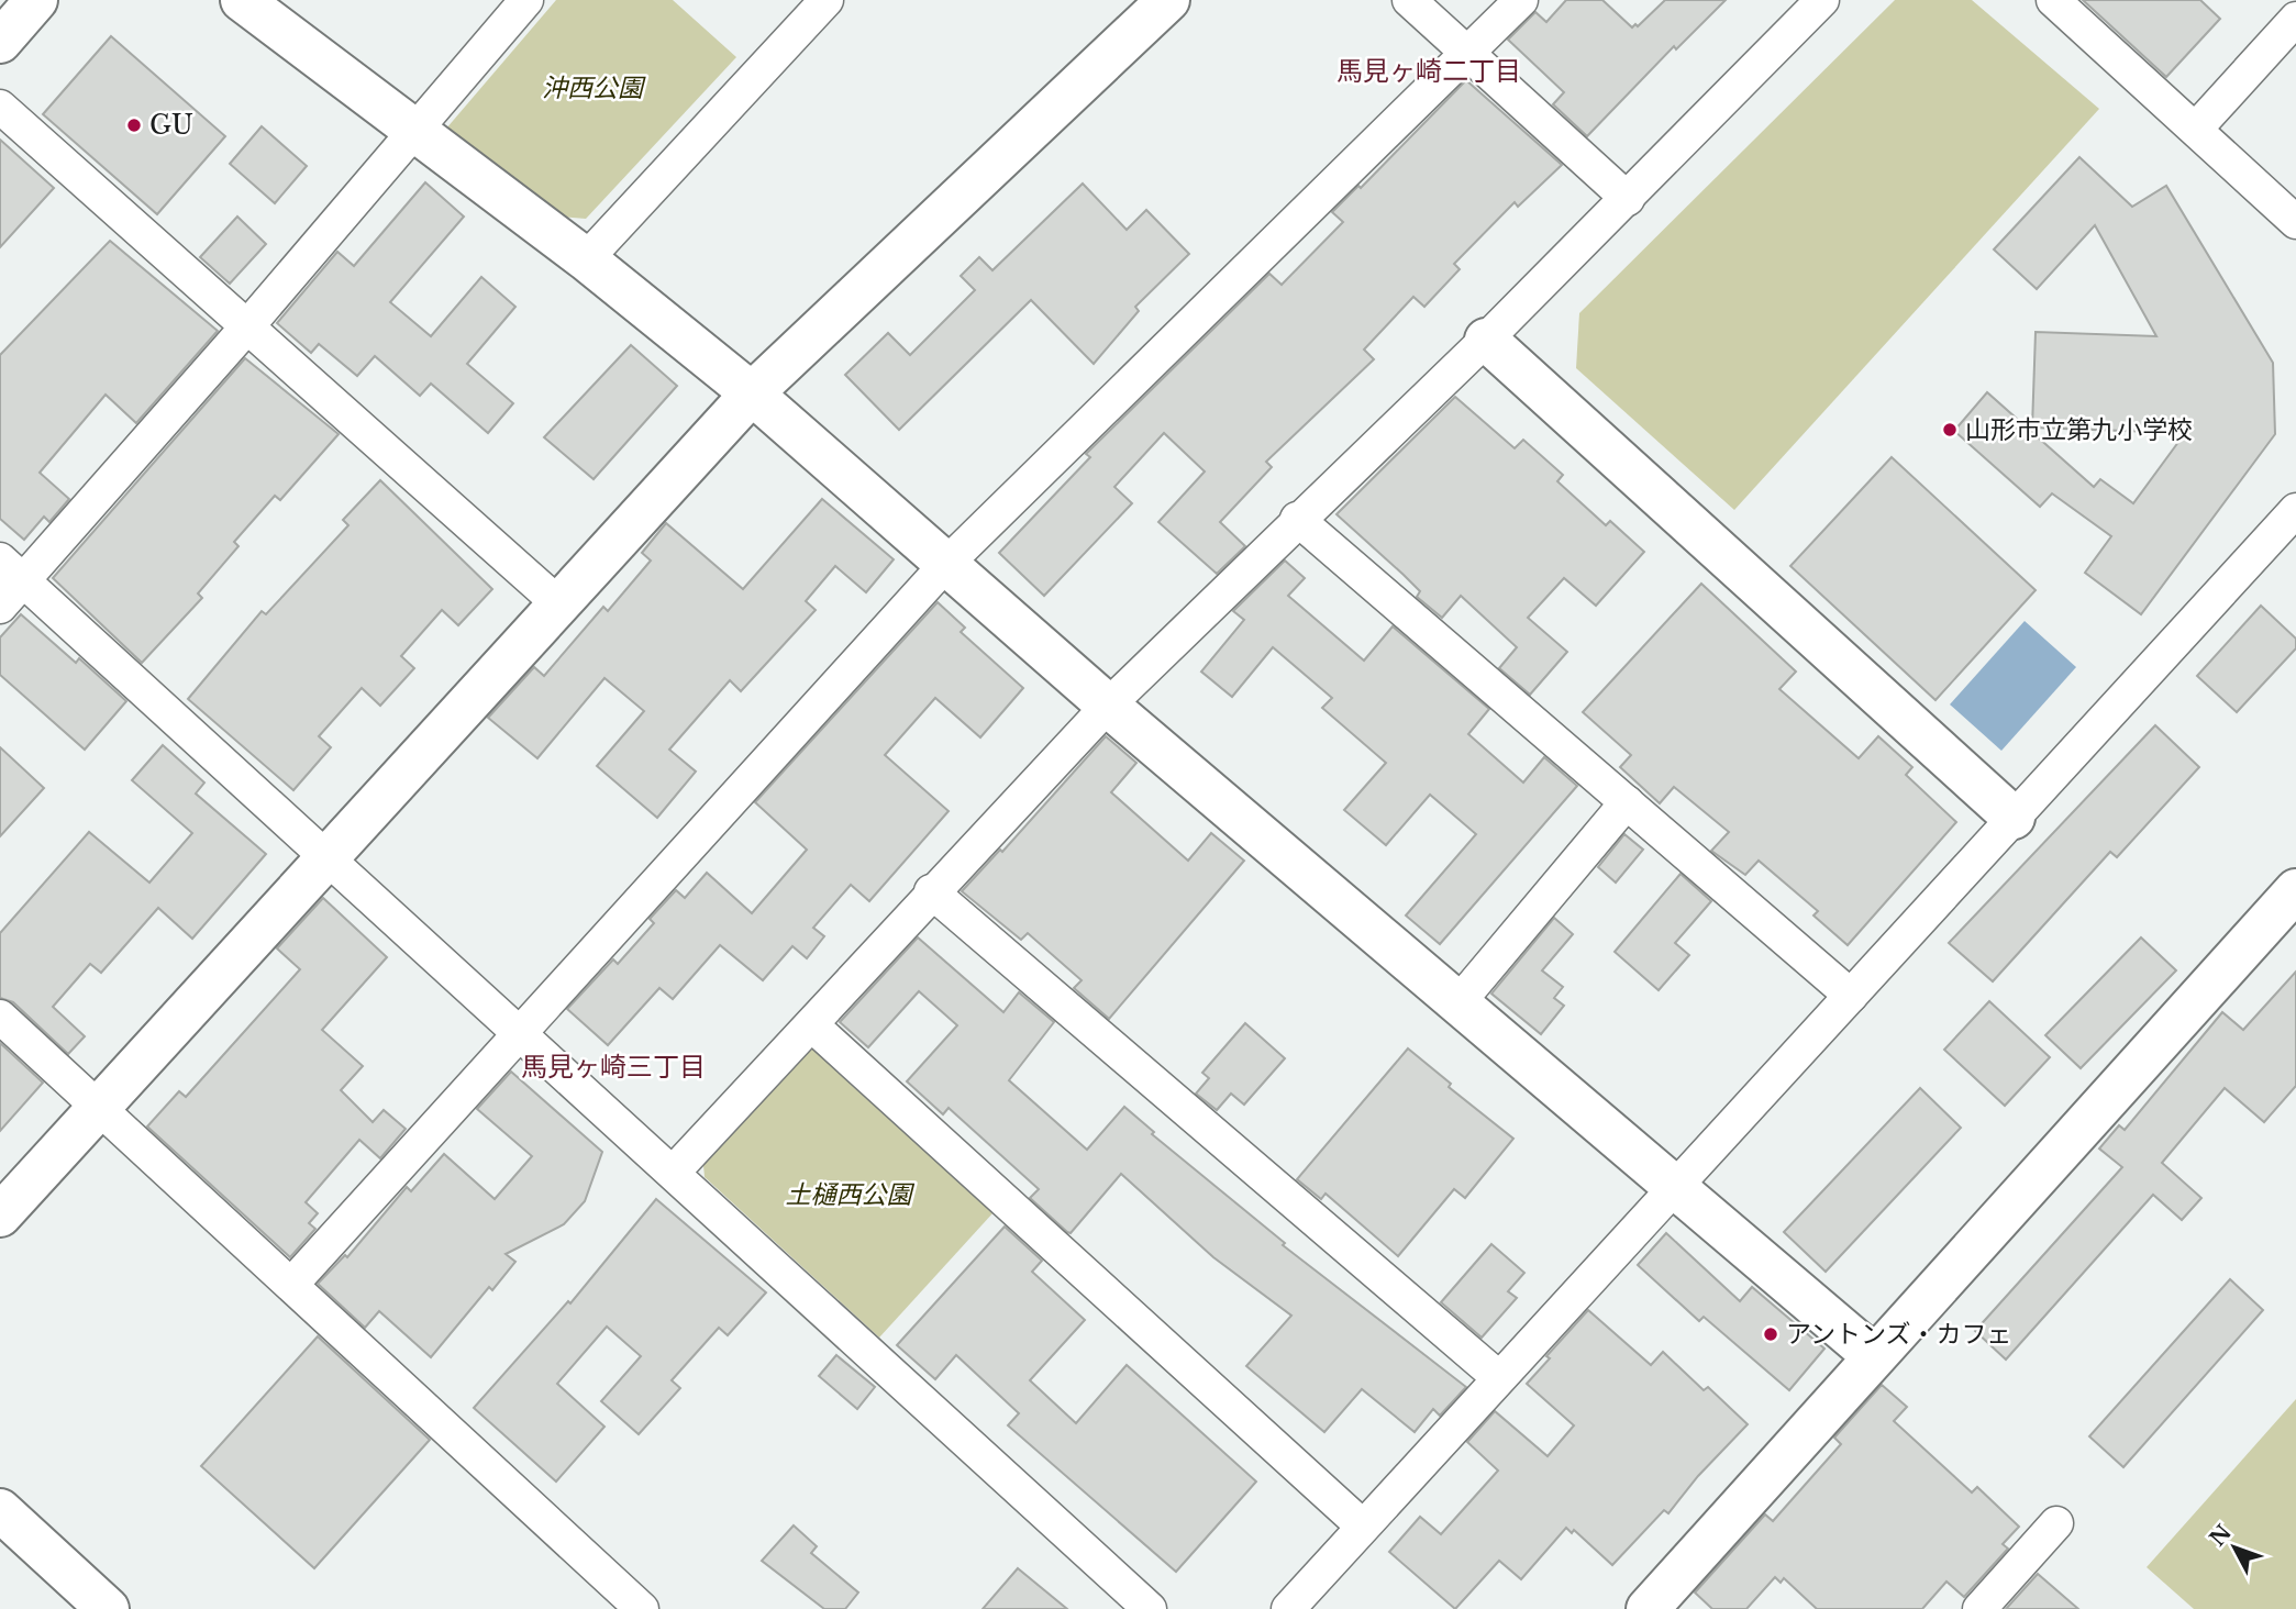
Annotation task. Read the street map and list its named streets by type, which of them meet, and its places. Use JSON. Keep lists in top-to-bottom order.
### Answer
{
  "districts": ["馬見ヶ崎二丁目", "馬見ヶ崎三丁目"],
  "parks": ["沖西公園", "土樋西公園"],
  "places": ["GU", "山形市立第九小学校", "アントンズ・カフェ"],
  "north": "top left"
}
